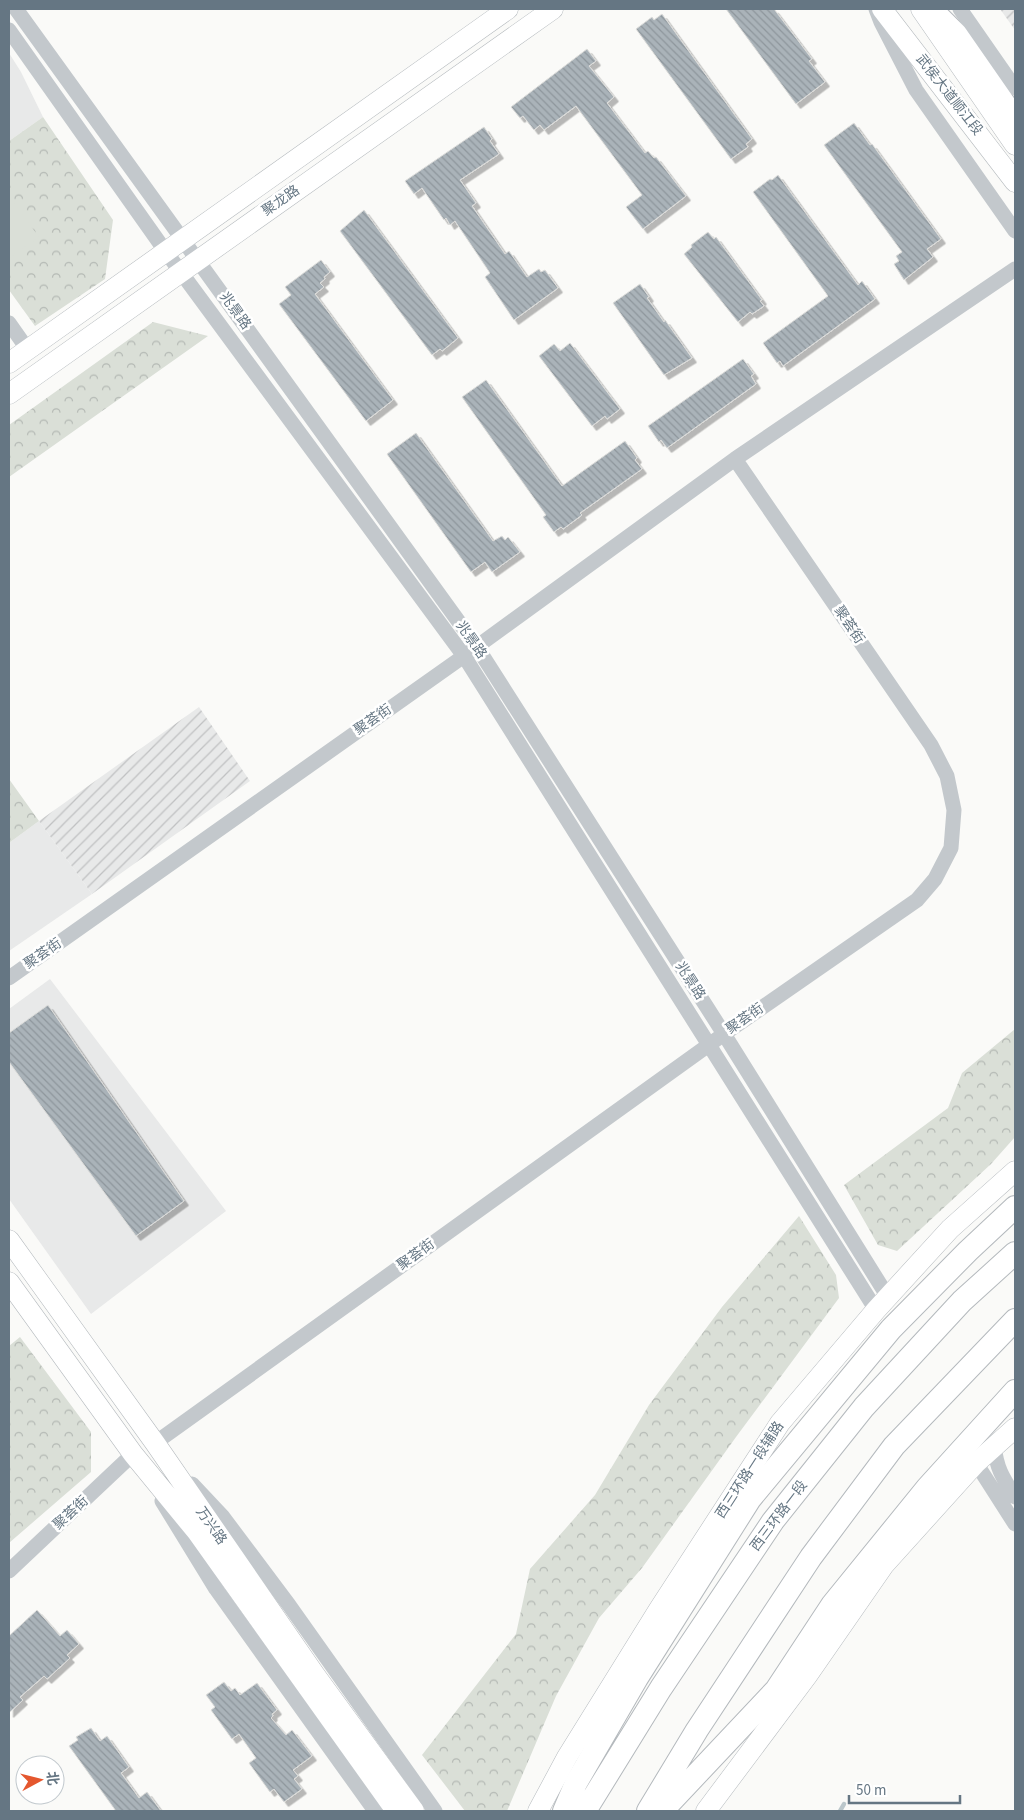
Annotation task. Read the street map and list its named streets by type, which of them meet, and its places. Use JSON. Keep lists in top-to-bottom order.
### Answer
{
  "streets": {
    "highway": ["西三环路一段"],
    "main road": [
      "武侯大道顺江段",
      "聚龙路",
      "西三环路一段辅路",
      "万兴路"
    ],
    "street": ["兆景路", "聚荟街"]
  },
  "crossings": [
    ["聚龙路", "兆景路"],
    ["兆景路", "聚荟街"],
    ["兆景路", "西三环路一段辅路"],
    ["聚荟街", "万兴路"]
  ],
  "scale_bar": "50 m",
  "north": "right"
}
